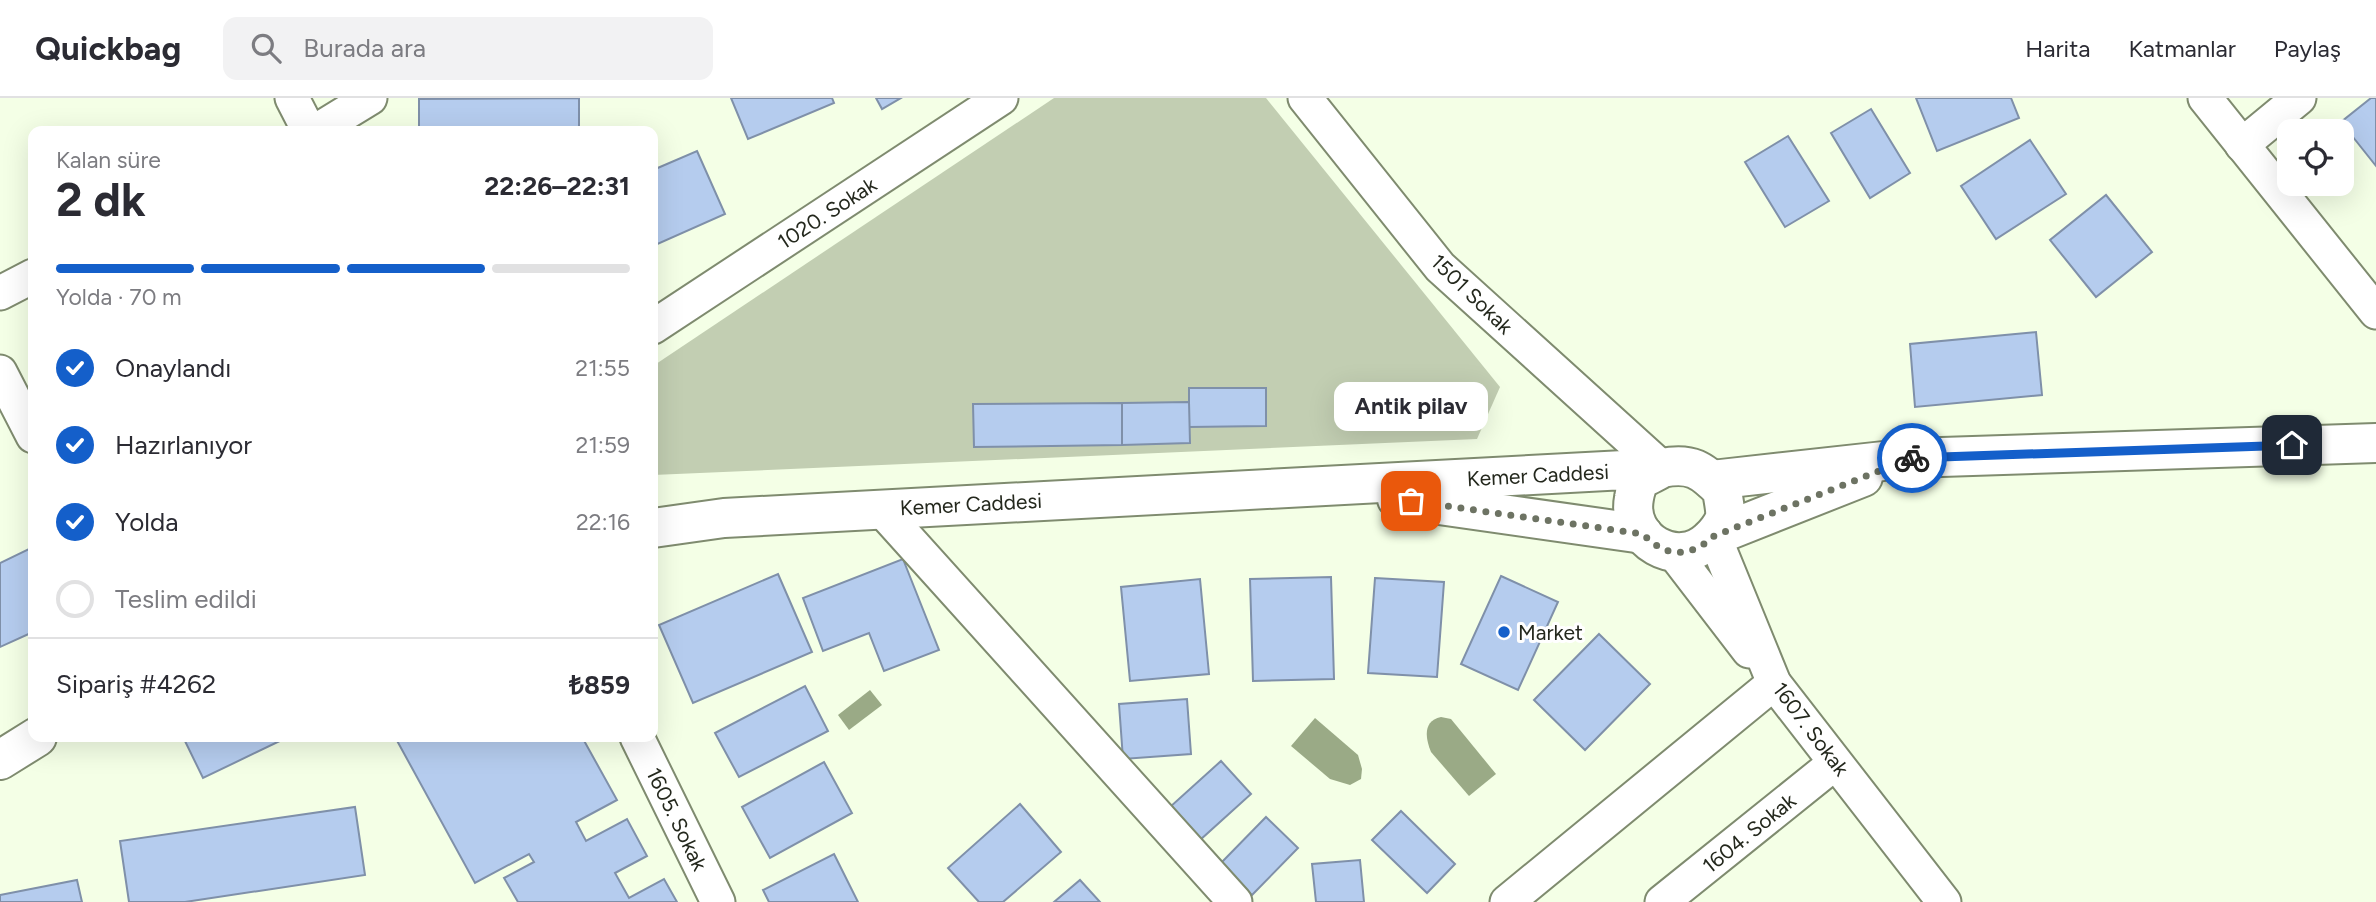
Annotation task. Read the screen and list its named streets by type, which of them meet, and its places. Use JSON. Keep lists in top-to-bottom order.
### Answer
{
  "streets": {
    "street": [
      "1020. Sokak",
      "1501 Sokak",
      "Kemer Caddesi",
      "1607. Sokak",
      "1605. Sokak",
      "1604. Sokak"
    ]
  },
  "crossings": [
    ["1501 Sokak", "Kemer Caddesi"],
    ["1501 Sokak", "1607. Sokak"],
    ["Kemer Caddesi", "1607. Sokak"],
    ["1607. Sokak", "1604. Sokak"]
  ],
  "places": ["Antik pilav", "Market"],
  "page": {
    "header": "Quickbag",
    "search": "Burada ara",
    "nav": ["Harita", "Katmanlar", "Paylaş"],
    "heading": ["2 dk", "Kalan süre", "22:26–22:31"],
    "panel": ["Sipariş #4262", "₺859"],
    "bar": "Yolda · 70 m",
    "list": [
      ["Onaylandı", "21:55"],
      ["Hazırlanıyor", "21:59"],
      ["Yolda", "22:16"],
      "Teslim edildi"
    ],
    "bubble": "Antik pilav"
  }
}
